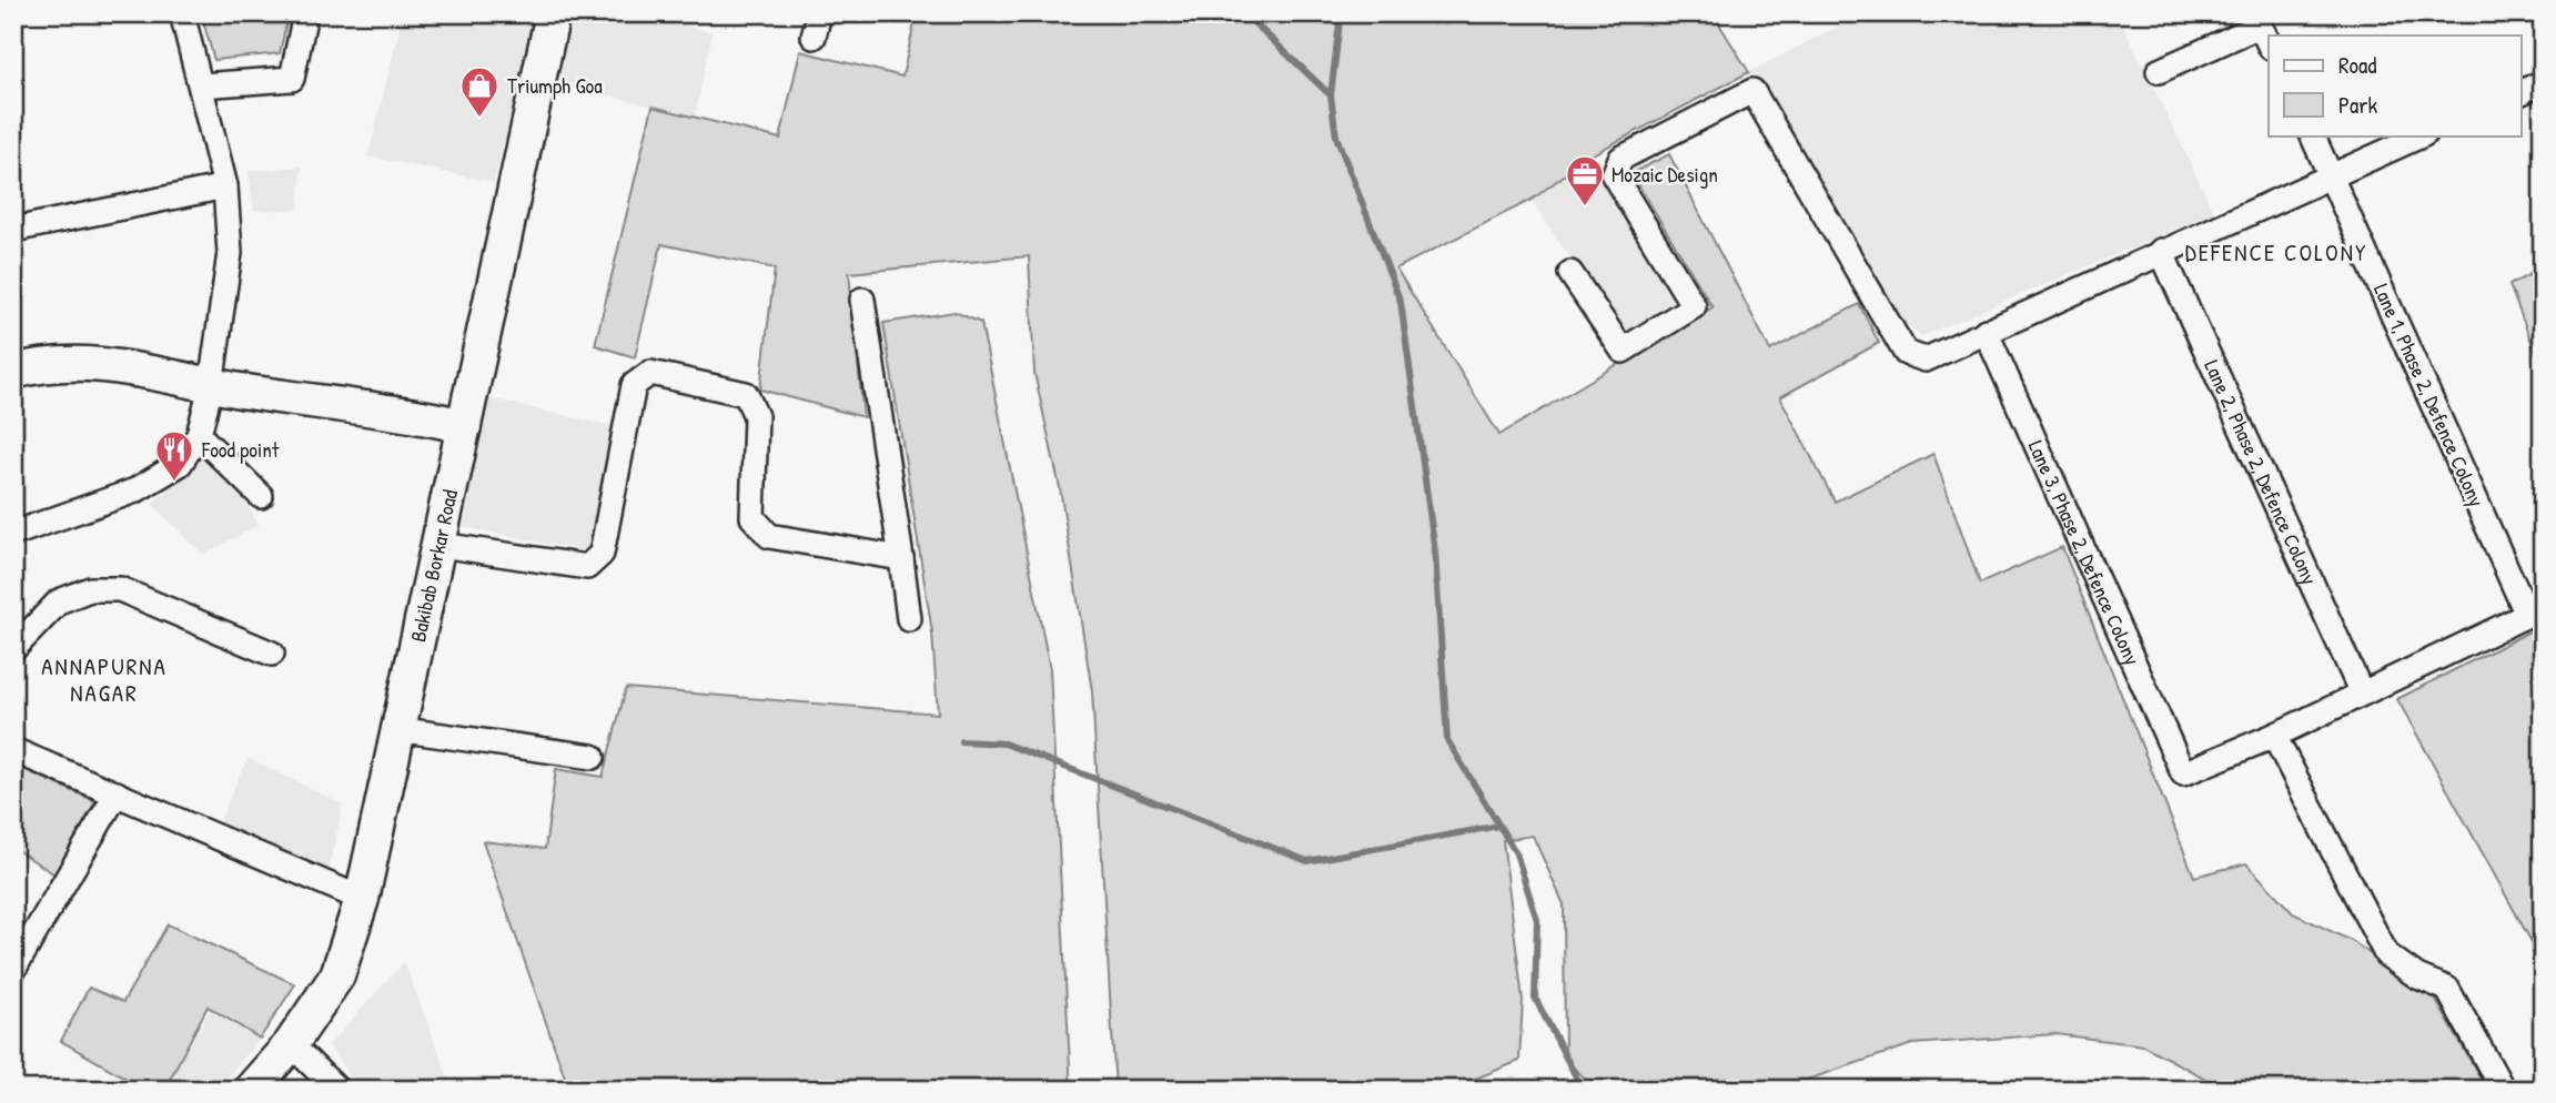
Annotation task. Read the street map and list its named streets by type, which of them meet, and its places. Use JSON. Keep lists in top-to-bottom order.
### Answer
{
  "streets": {
    "street": [
      "Lane 1, Phase 2, Defence Colony",
      "Lane 2, Phase 2, Defence Colony",
      "Lane 3, Phase 2, Defence Colony",
      "Bakibab Borkar Road"
    ]
  },
  "crossings": [
    ["Lane 1, Phase 2, Defence Colony", "Lane 2, Phase 2, Defence Colony"]
  ],
  "districts": ["DEFENCE COLONY", "ANNAPURNA NAGAR"],
  "places": {
    "shop": ["Triumph Goa"],
    "office": ["Mozaic Design"],
    "restaurant": ["Food point"]
  },
  "legend": ["Road", "Park"]
}
